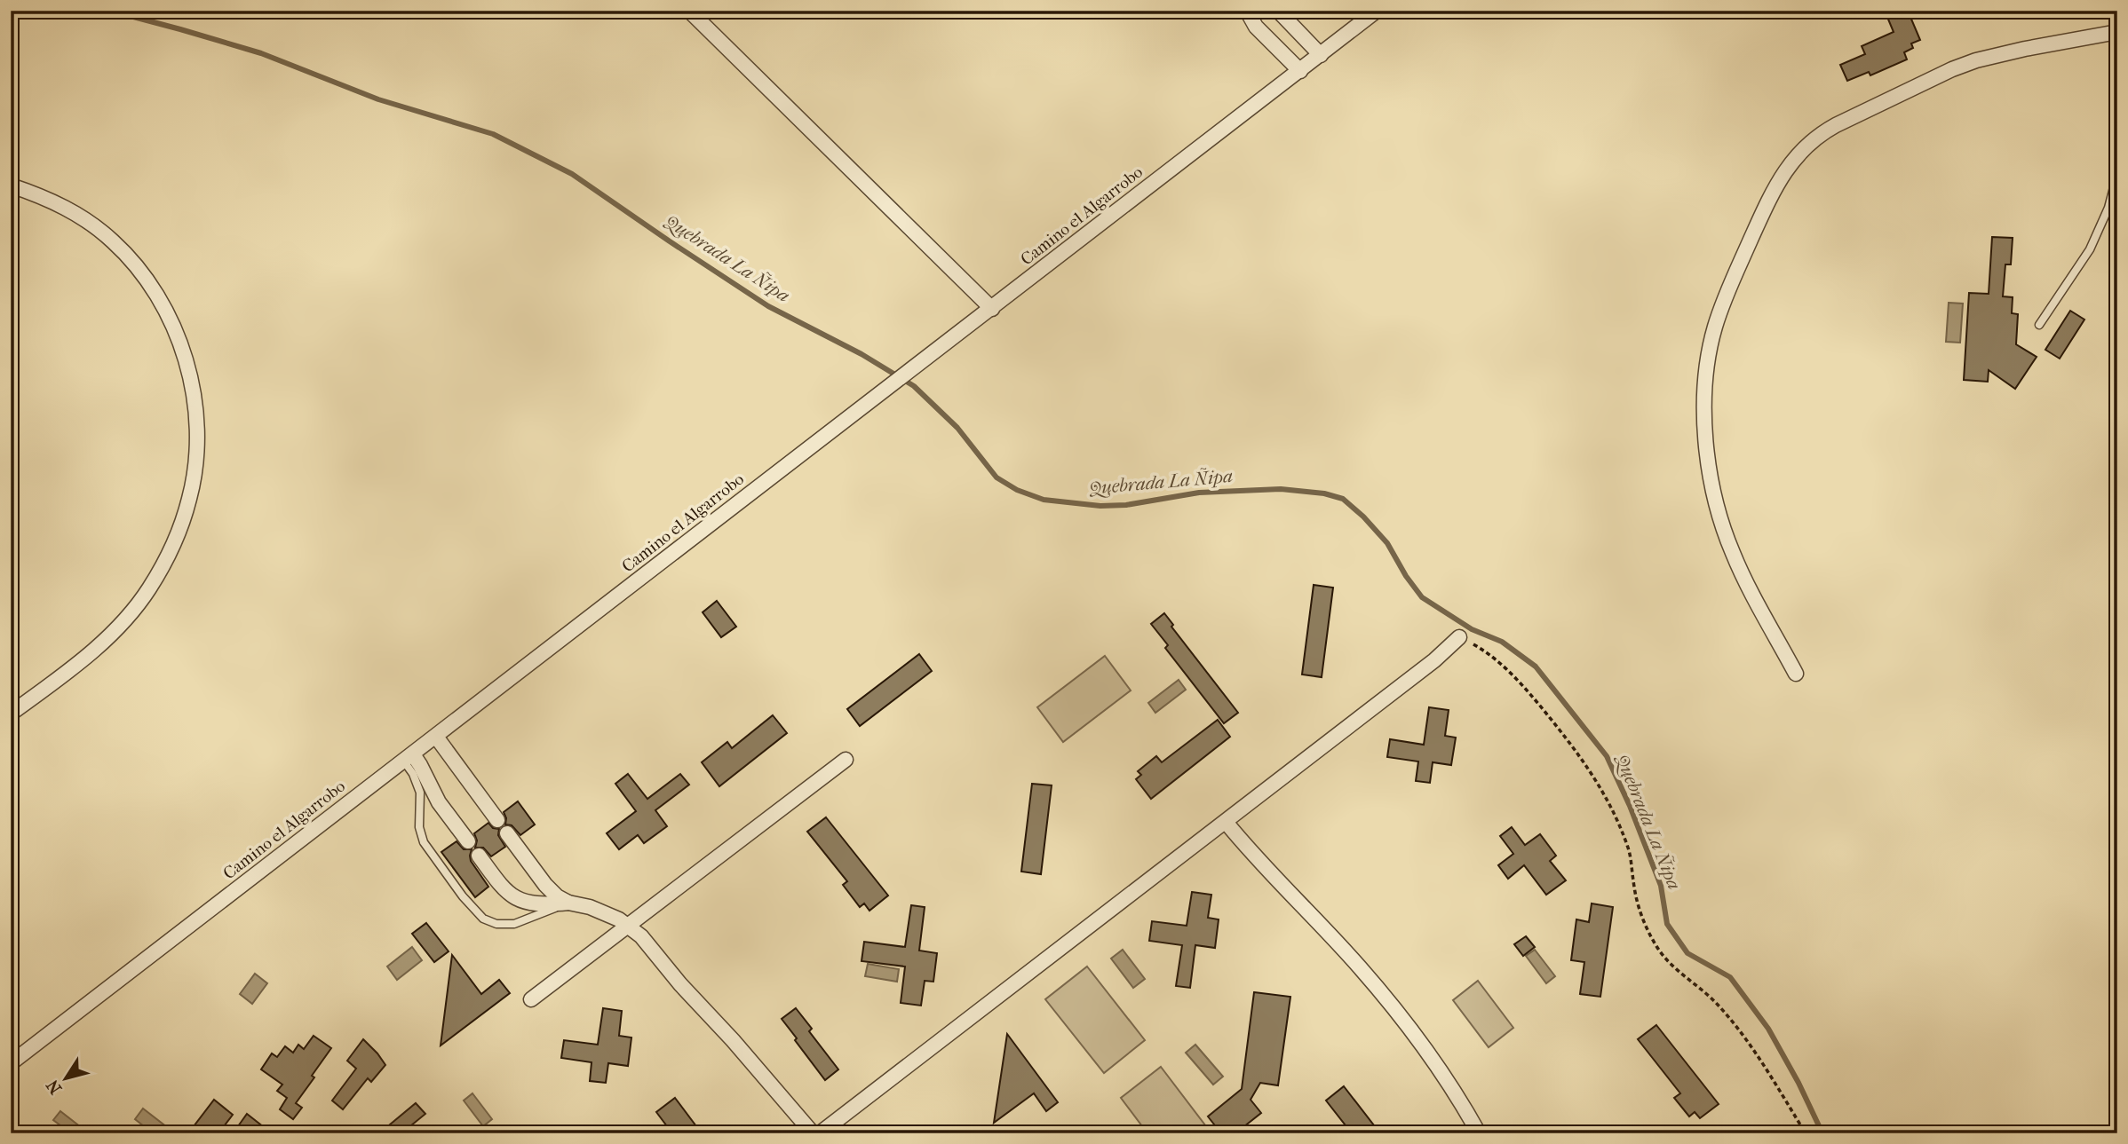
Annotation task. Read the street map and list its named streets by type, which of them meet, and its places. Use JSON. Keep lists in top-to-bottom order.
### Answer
{
  "streets": {
    "street": ["Camino el Algarrobo"]
  },
  "water": ["Quebrada La Ñipa"],
  "north": "bottom left"
}
